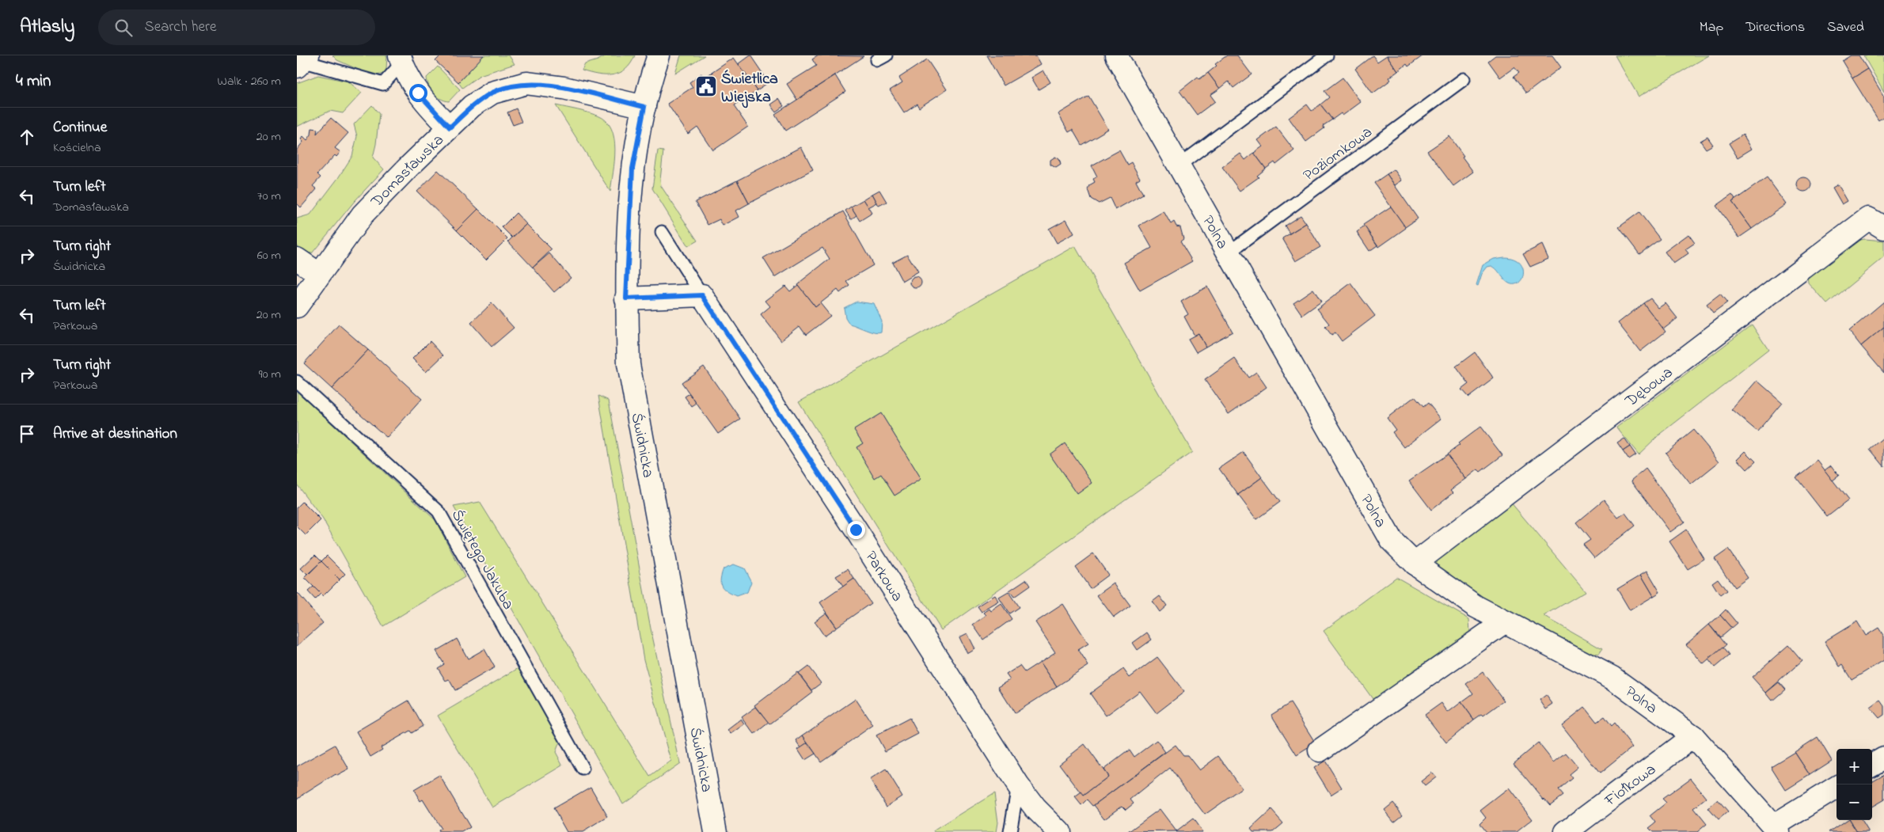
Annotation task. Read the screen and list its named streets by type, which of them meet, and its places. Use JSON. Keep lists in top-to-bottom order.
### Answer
{
  "streets": {
    "street": [
      "Domasławska",
      "Polna",
      "Dębowa",
      "Świdnicka",
      "Parkowa",
      "Fiołkowa"
    ],
    "lane": ["Poziomkowa", "Świętego Jakuba"]
  },
  "crossings": [
    ["Poziomkowa", "Polna"],
    ["Domasławska", "Świdnicka"],
    ["Polna", "Dębowa"],
    ["Polna", "Fiołkowa"]
  ],
  "places": {
    "public building": ["Świetlica Wiejska"]
  },
  "page": {
    "header": "Atlasly",
    "search": "Search here",
    "nav": ["Map", "Directions", "Saved"],
    "heading": ["4 min", "Walk · 260 m"],
    "list": [
      ["Continue", "Kościelna", "20 m"],
      ["Turn left", "Domasławska", "70 m"],
      ["Turn right", "Świdnicka", "60 m"],
      ["Turn left", "Parkowa", "20 m"],
      ["Turn right", "Parkowa", "90 m"],
      "Arrive at destination"
    ],
    "map_buttons": ["+", "−"]
  }
}
